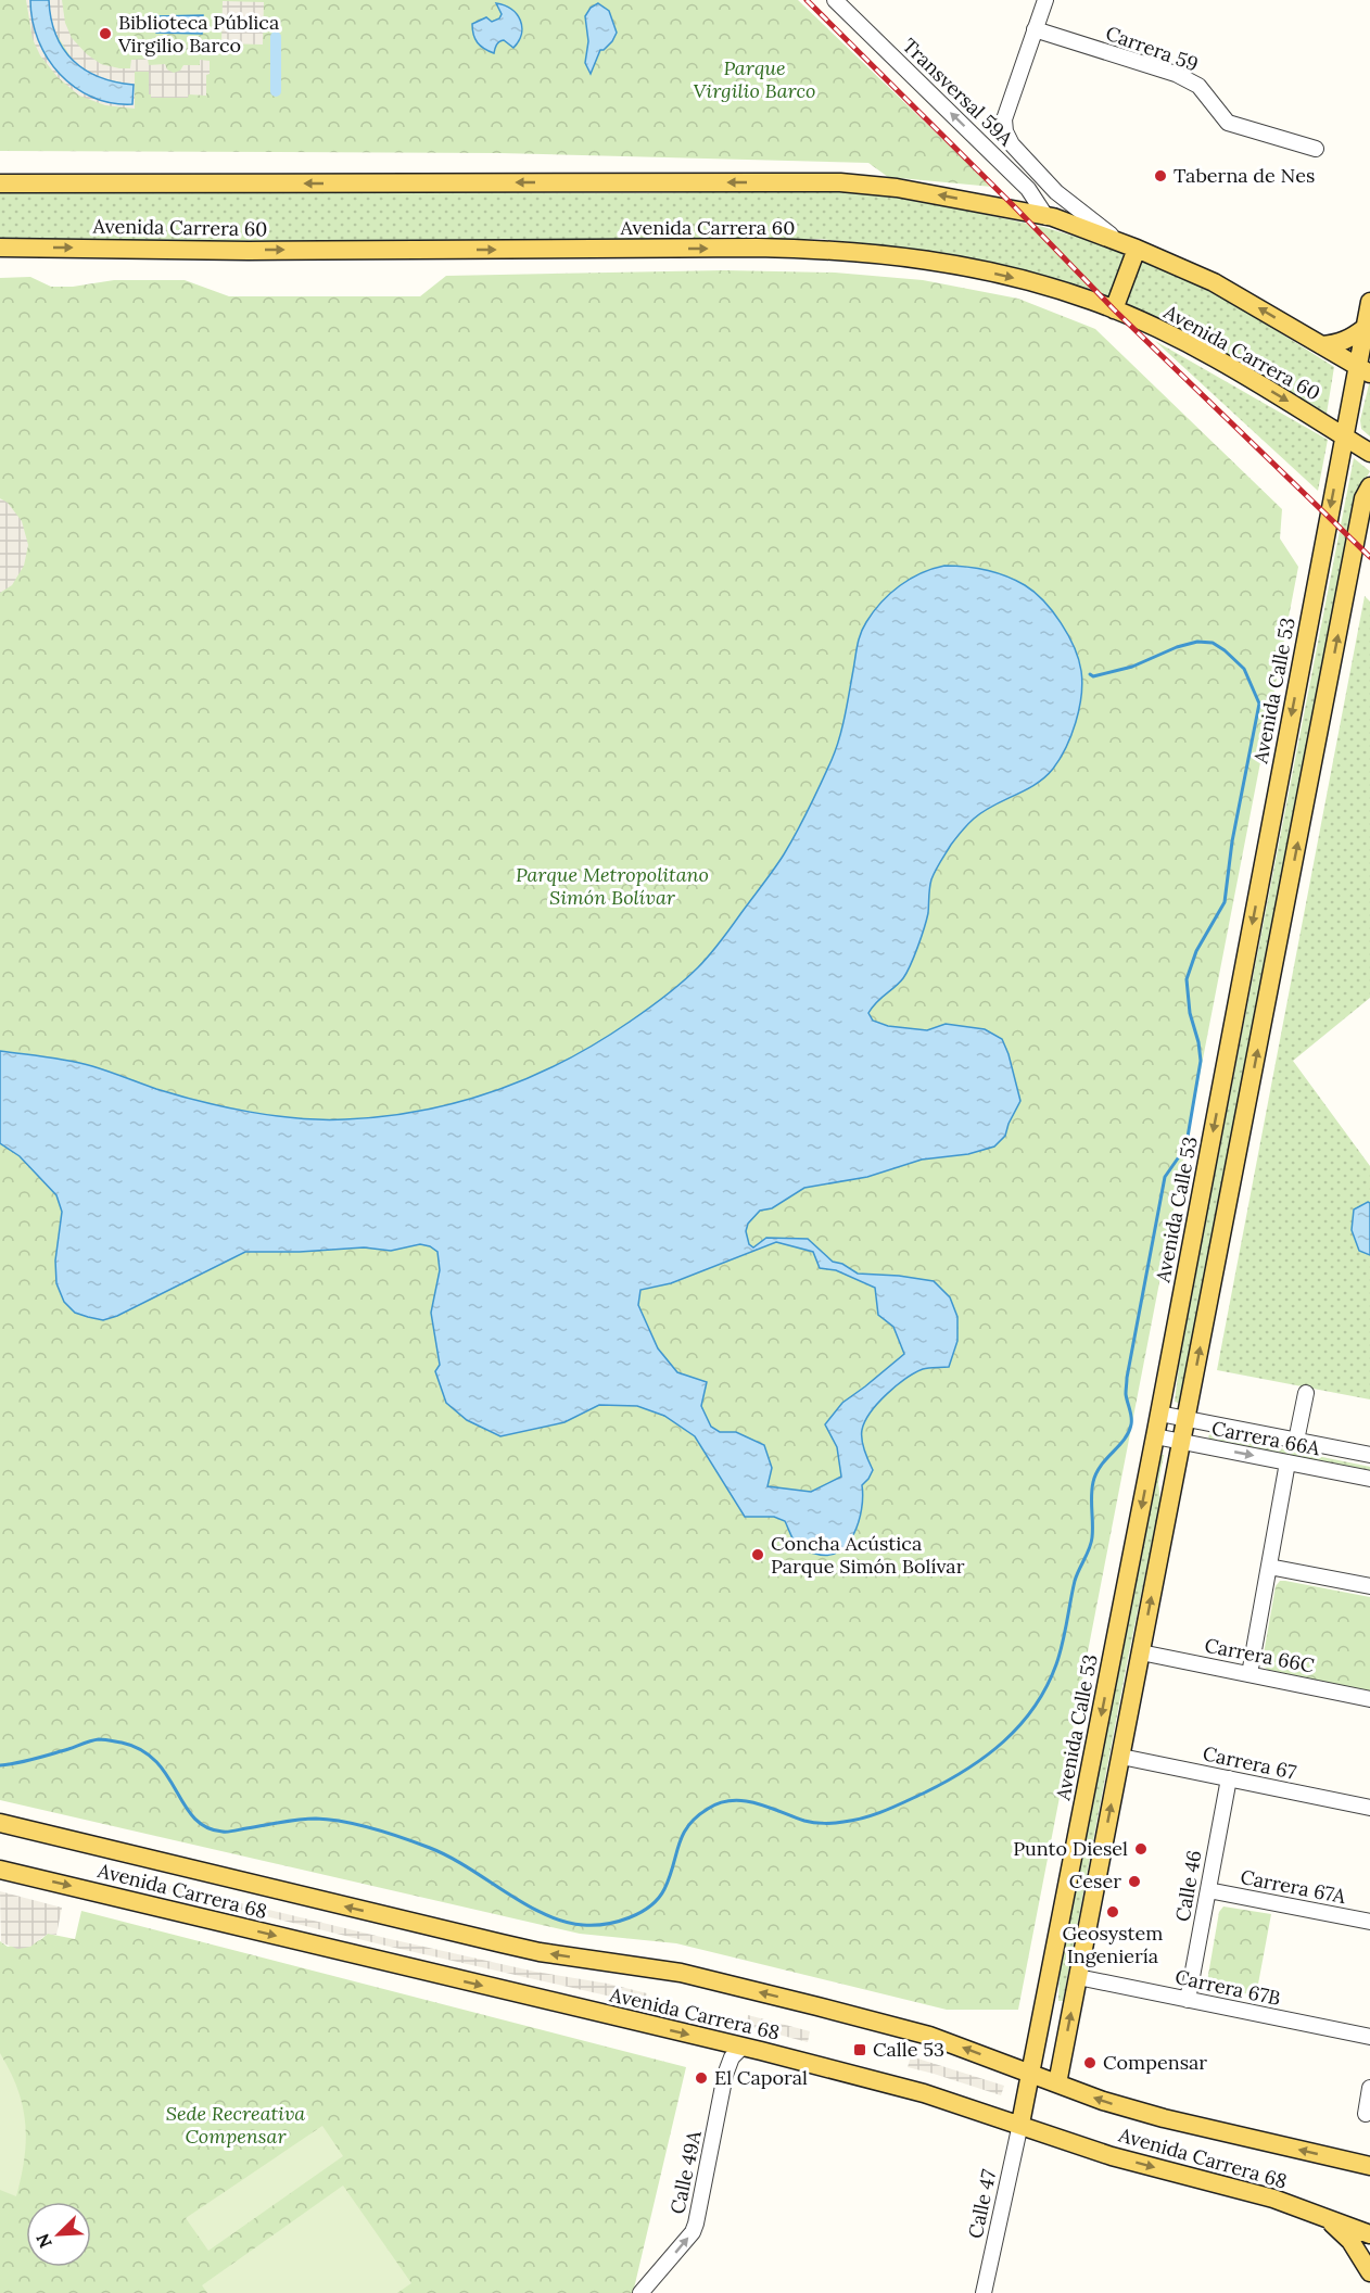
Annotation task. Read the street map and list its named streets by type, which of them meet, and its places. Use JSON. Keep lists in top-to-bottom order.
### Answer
{
  "streets": {
    "main road": ["Avenida Carrera 60", "Avenida Calle 53", "Avenida Carrera 68"],
    "street": [
      "Carrera 59",
      "Transversal 59A",
      "Carrera 66A",
      "Carrera 66C",
      "Carrera 67",
      "Calle 46",
      "Carrera 67A",
      "Carrera 67B",
      "Calle 49A",
      "Calle 47"
    ]
  },
  "crossings": [
    ["Carrera 59", "Transversal 59A"],
    ["Avenida Carrera 60", "Avenida Calle 53"],
    ["Avenida Calle 53", "Carrera 66A"],
    ["Avenida Calle 53", "Avenida Carrera 68"],
    ["Avenida Calle 53", "Calle 47"],
    ["Carrera 67", "Calle 46"],
    ["Calle 46", "Carrera 67A"],
    ["Calle 46", "Carrera 67B"],
    ["Avenida Carrera 68", "Calle 49A"],
    ["Avenida Carrera 68", "Calle 47"]
  ],
  "one_way": ["Transversal 59A", "Calle 49A"],
  "parks": ["Parque Virgilio Barco", "Parque Metropolitano Simón Bolívar", "Sede Recreativa Compensar"],
  "places": {
    "other": [
      "Biblioteca Pública Virgilio Barco",
      "Taberna de Nes",
      "Concha Acústica Parque Simón Bolívar",
      "Punto Diesel",
      "Ceser",
      "Geosystem Ingeniería",
      "Compensar",
      "El Caporal"
    ],
    "transit": ["Calle 53"]
  },
  "north": "bottom left"
}
